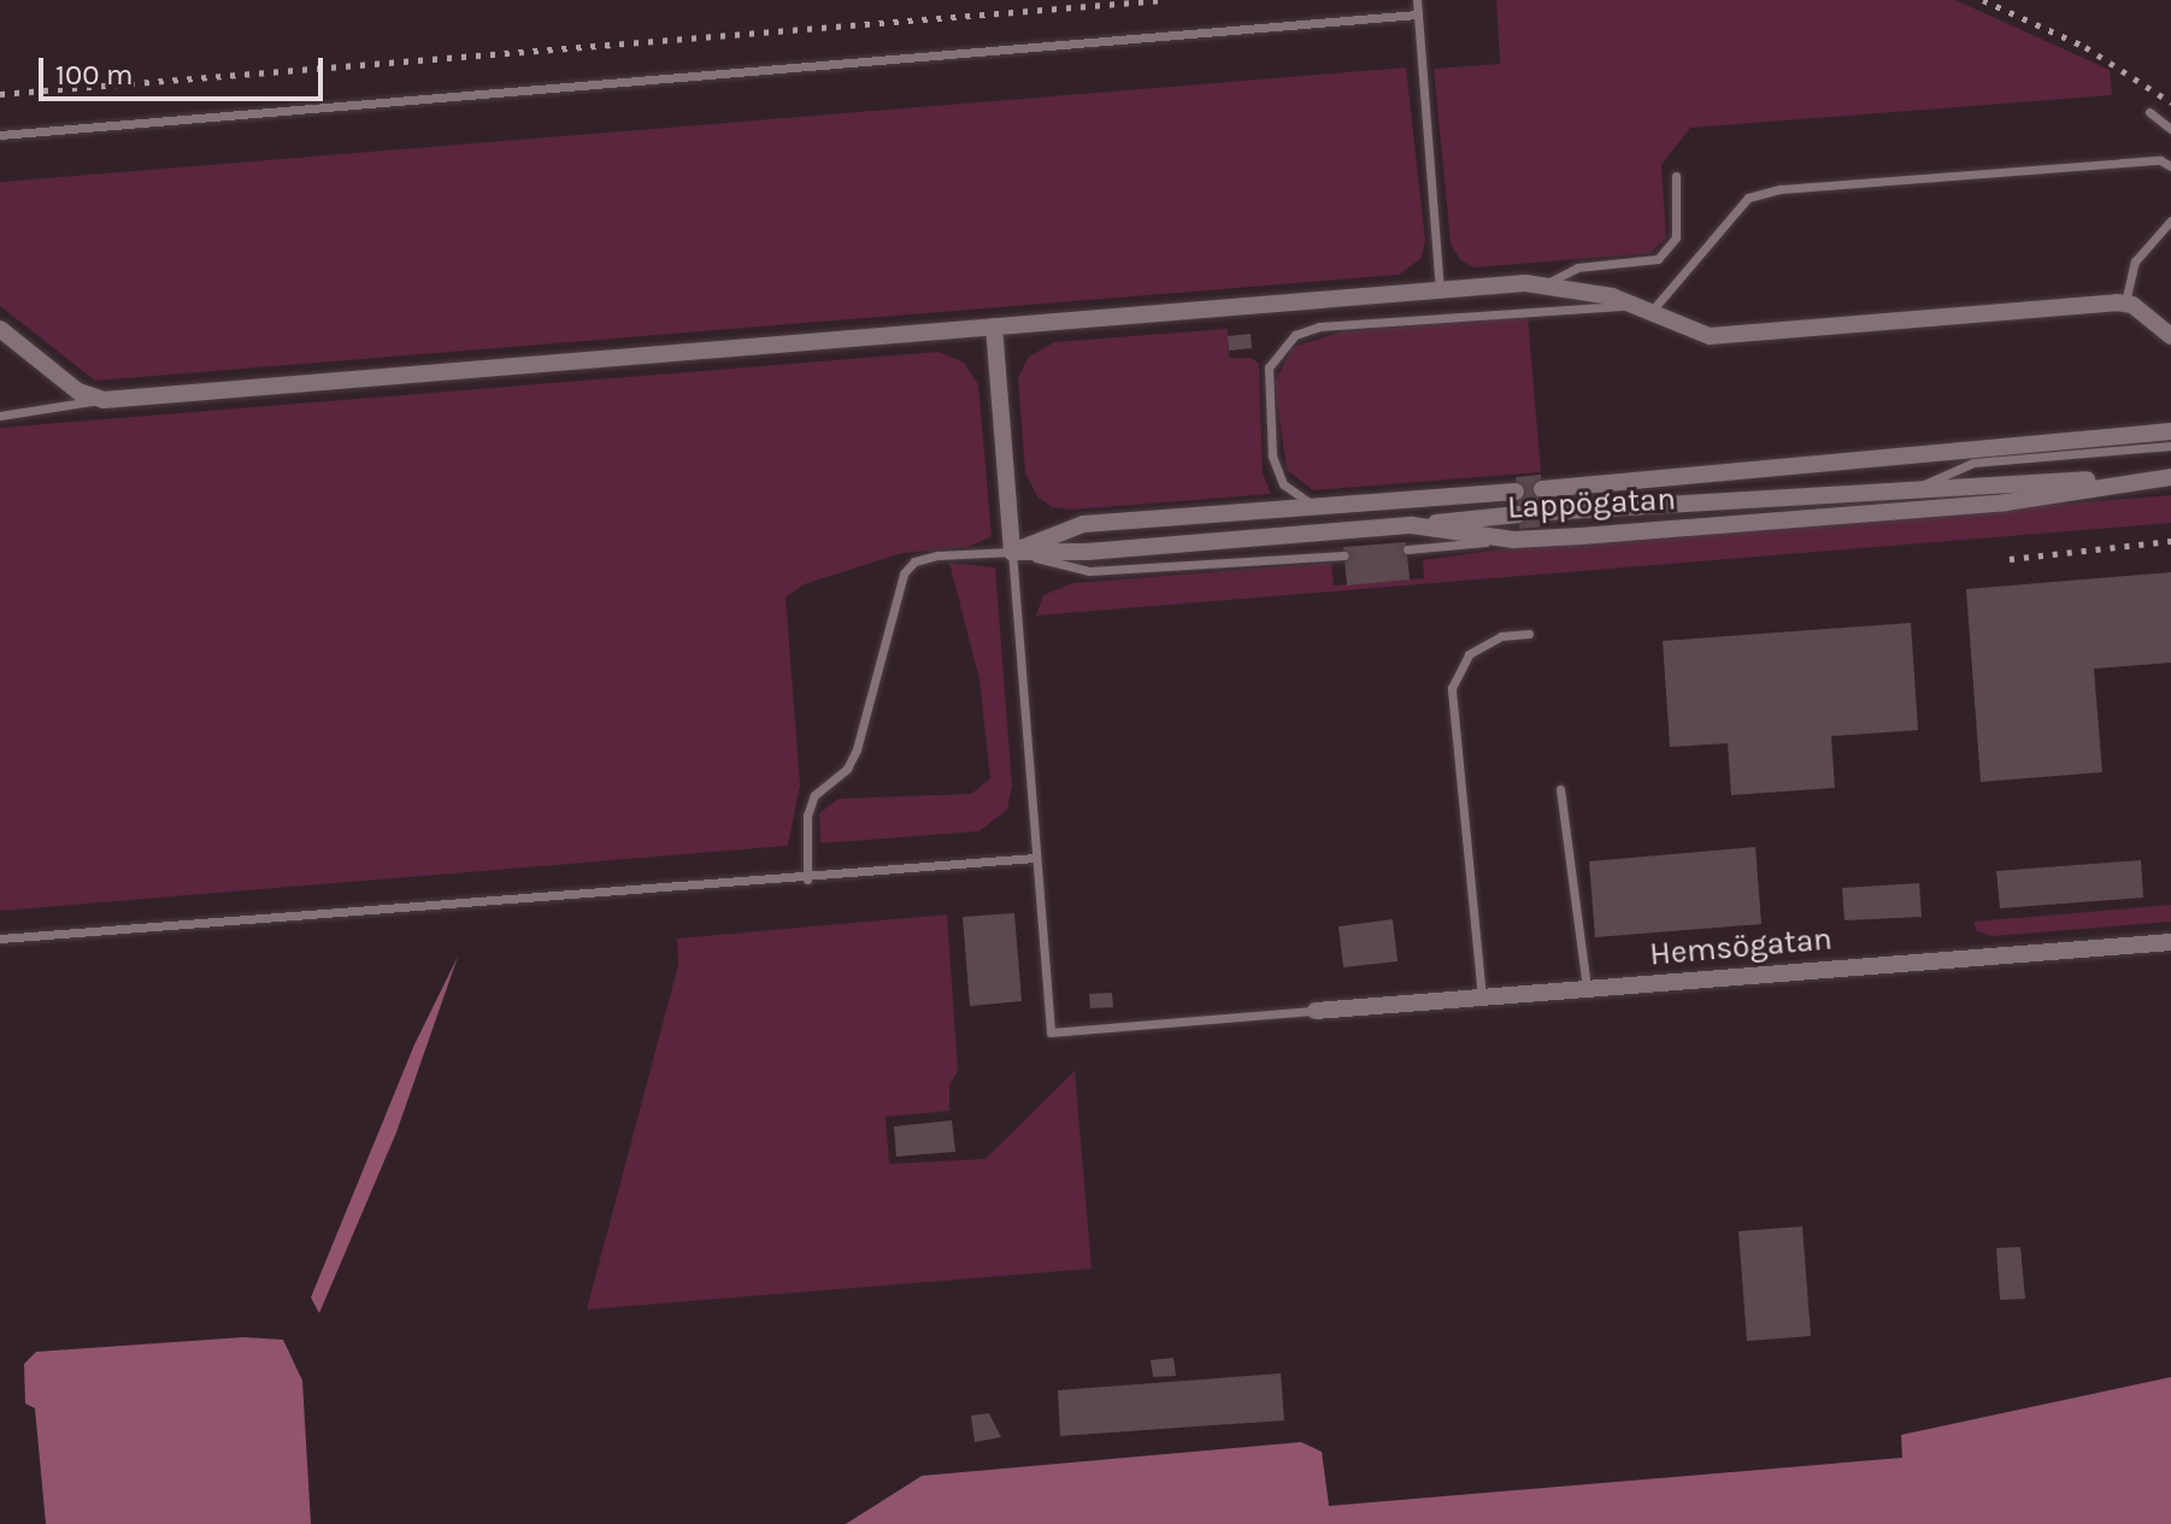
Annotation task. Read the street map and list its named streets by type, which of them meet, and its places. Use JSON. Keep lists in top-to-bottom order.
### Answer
{
  "streets": {
    "street": ["Lappögatan", "Hemsögatan"]
  },
  "scale_bar": "100 m"
}
